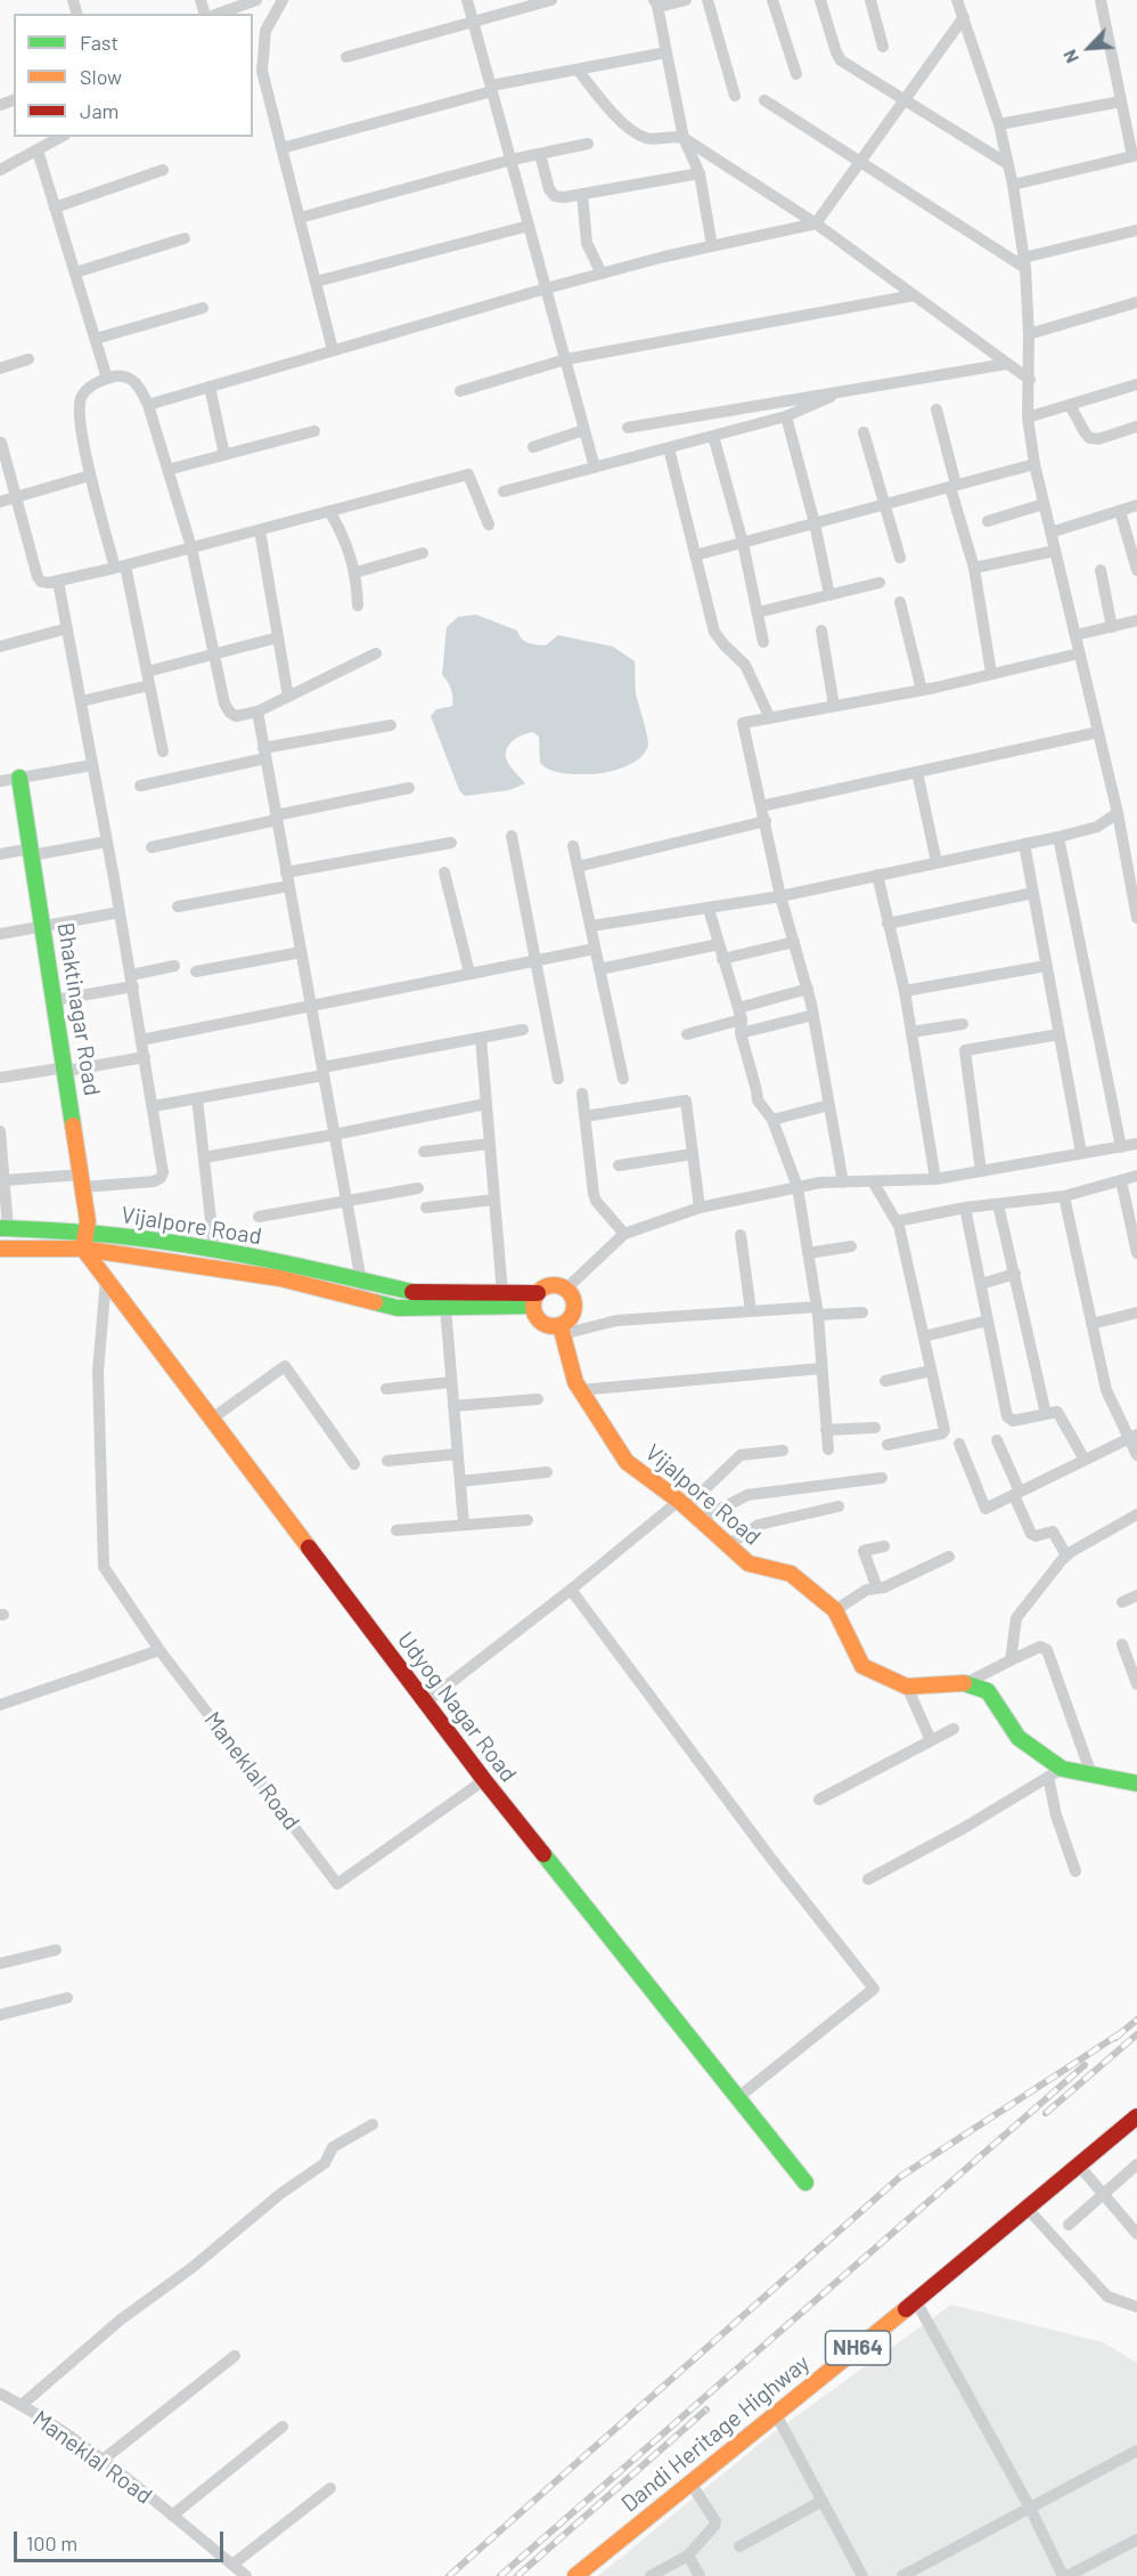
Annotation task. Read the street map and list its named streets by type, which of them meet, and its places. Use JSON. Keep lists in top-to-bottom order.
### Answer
{
  "streets": {
    "main road": [
      "Bhaktinagar Road",
      "Vijalpore Road",
      "Udyog Nagar Road",
      "NH64",
      "Dandi Heritage Highway"
    ],
    "street": ["Maneklal Road"]
  },
  "crossings": [
    ["Bhaktinagar Road", "Vijalpore Road"],
    ["Bhaktinagar Road", "Udyog Nagar Road"],
    ["Vijalpore Road", "Udyog Nagar Road"],
    ["Udyog Nagar Road", "Maneklal Road"]
  ],
  "legend": ["Fast", "Slow", "Jam"],
  "scale_bar": "100 m",
  "north": "bottom left"
}
